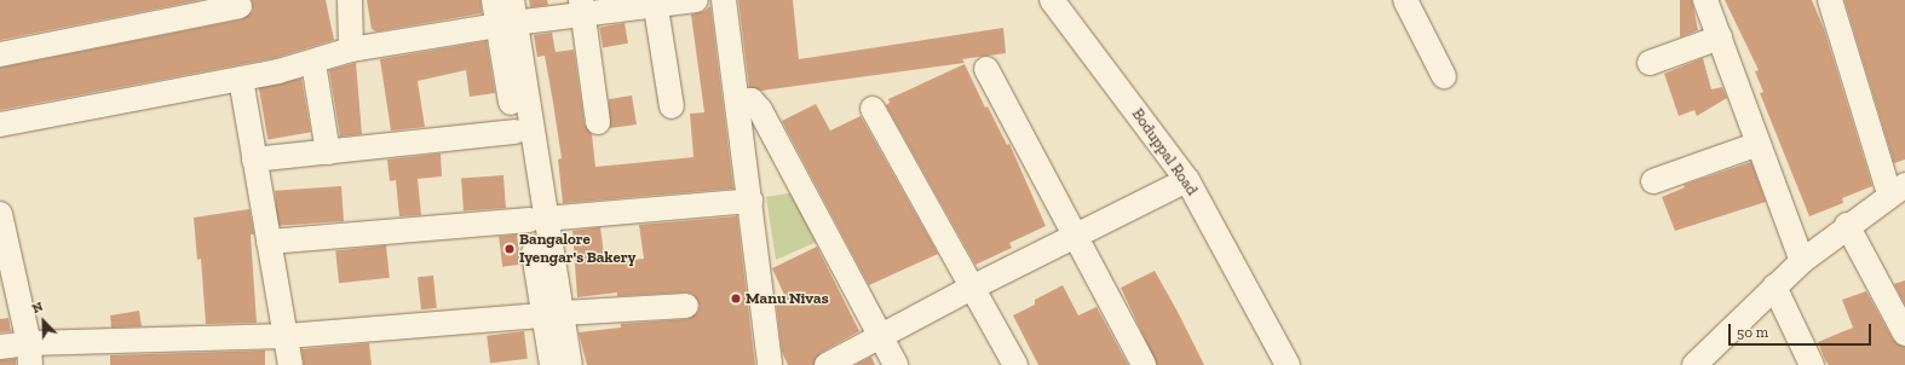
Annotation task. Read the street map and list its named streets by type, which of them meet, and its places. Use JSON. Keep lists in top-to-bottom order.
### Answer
{
  "streets": {
    "street": ["Boduppal Road"]
  },
  "places": ["Bangalore Iyengar's Bakery", "Manu Nivas"],
  "scale_bar": "50 m",
  "north": "top left"
}
